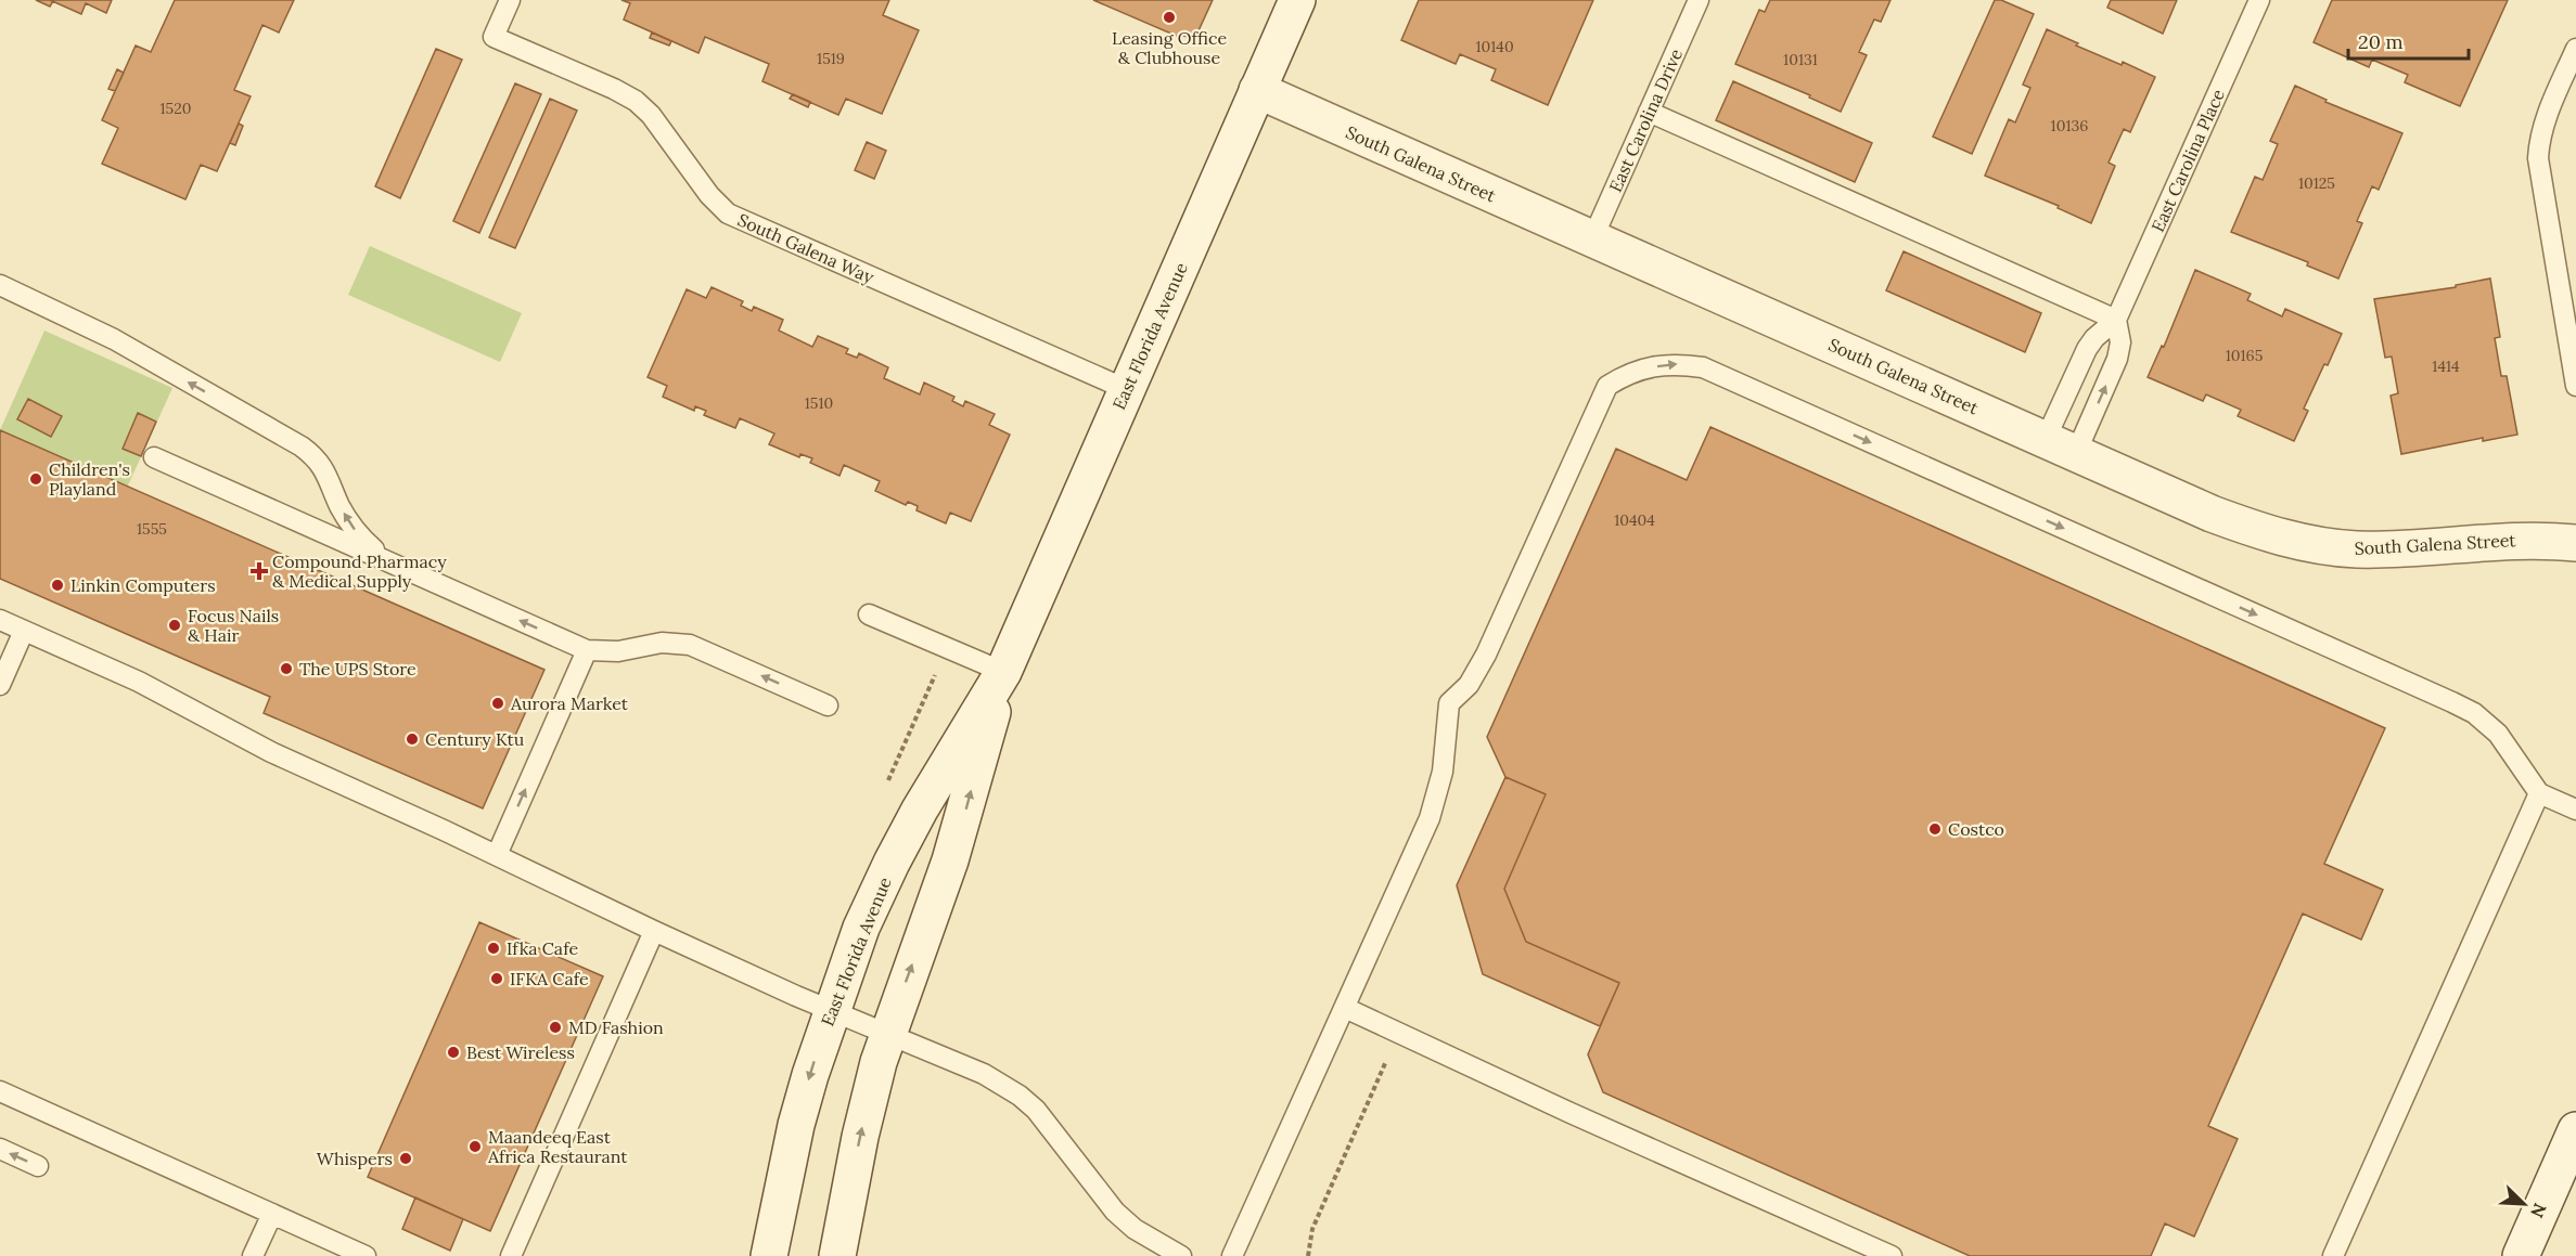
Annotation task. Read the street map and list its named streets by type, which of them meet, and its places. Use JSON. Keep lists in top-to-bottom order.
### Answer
{
  "streets": {
    "main road": ["South Galena Street", "East Florida Avenue"],
    "lane": ["East Carolina Drive", "East Carolina Place", "South Galena Way"]
  },
  "crossings": [
    ["East Carolina Drive", "South Galena Street"],
    ["East Carolina Place", "South Galena Street"],
    ["South Galena Street", "East Florida Avenue"],
    ["South Galena Way", "East Florida Avenue"]
  ],
  "places": {
    "other": [
      "Leasing Office & Clubhouse",
      "Children's Playland",
      "Linkin Computers",
      "Focus Nails & Hair",
      "The UPS Store",
      "Aurora Market",
      "Century Ktu",
      "Costco",
      "Ifka Cafe",
      "IFKA Cafe",
      "MD Fashion",
      "Best Wireless",
      "Maandeeq East Africa Restaurant",
      "Whispers"
    ],
    "health": ["Compound Pharmacy & Medical Supply"]
  },
  "house_numbers": [
    "10140",
    "1519",
    "10131",
    "1520",
    "10136",
    "10125",
    "10165",
    "1414",
    "1510",
    "10404",
    "1555"
  ],
  "scale_bar": "20 m",
  "north": "bottom right"
}
